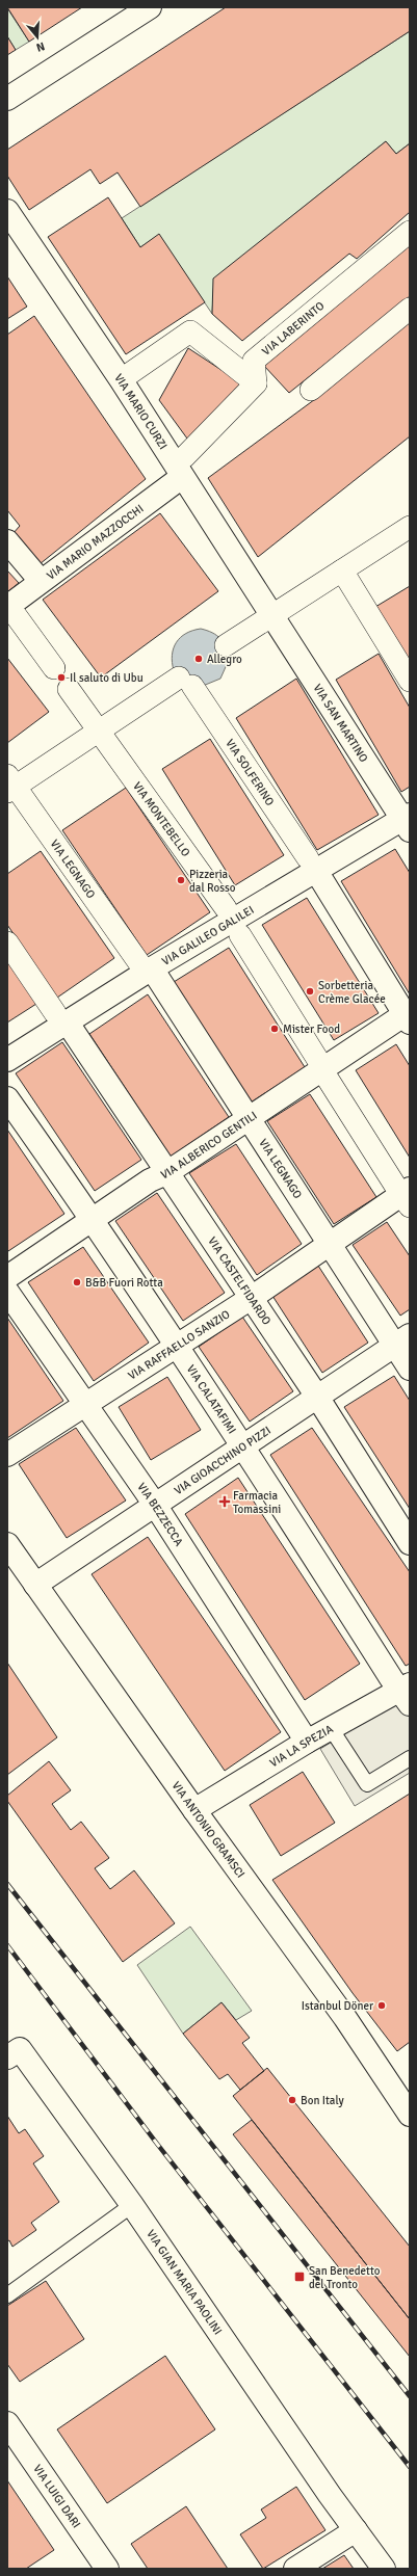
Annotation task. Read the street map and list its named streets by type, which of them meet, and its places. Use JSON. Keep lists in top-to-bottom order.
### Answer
{
  "streets": {
    "street": [
      "VIA LABERINTO",
      "VIA MARIO CURZI",
      "VIA MARIO MAZZOCCHI",
      "VIA SAN MARTINO",
      "VIA SOLFERINO",
      "VIA MONTEBELLO",
      "VIA LEGNAGO",
      "VIA GALILEO GALILEI",
      "VIA ALBERICO GENTILI",
      "VIA CASTELFIDARDO",
      "VIA RAFFAELLO SANZIO",
      "VIA CALATAFIMI",
      "VIA GIOACCHINO PIZZI",
      "VIA BEZZECCA",
      "VIA LA SPEZIA",
      "VIA ANTONIO GRAMSCI",
      "VIA GIAN MARIA PAOLINI",
      "VIA LUIGI DARI"
    ]
  },
  "crossings": [
    ["VIA MARIO CURZI", "VIA MARIO MAZZOCCHI"],
    ["VIA MARIO CURZI", "VIA SAN MARTINO"],
    ["VIA SAN MARTINO", "VIA GALILEO GALILEI"],
    ["VIA SOLFERINO", "VIA MONTEBELLO"],
    ["VIA SOLFERINO", "VIA GALILEO GALILEI"],
    ["VIA SOLFERINO", "VIA ALBERICO GENTILI"],
    ["VIA LEGNAGO", "VIA GALILEO GALILEI"],
    ["VIA LEGNAGO", "VIA ALBERICO GENTILI"],
    ["VIA LEGNAGO", "VIA RAFFAELLO SANZIO"],
    ["VIA LEGNAGO", "VIA GIOACCHINO PIZZI"],
    ["VIA GALILEO GALILEI", "VIA CASTELFIDARDO"],
    ["VIA ALBERICO GENTILI", "VIA CASTELFIDARDO"],
    ["VIA ALBERICO GENTILI", "VIA CALATAFIMI"],
    ["VIA CASTELFIDARDO", "VIA RAFFAELLO SANZIO"],
    ["VIA CASTELFIDARDO", "VIA GIOACCHINO PIZZI"],
    ["VIA RAFFAELLO SANZIO", "VIA CALATAFIMI"],
    ["VIA RAFFAELLO SANZIO", "VIA BEZZECCA"],
    ["VIA CALATAFIMI", "VIA GIOACCHINO PIZZI"],
    ["VIA CALATAFIMI", "VIA LA SPEZIA"],
    ["VIA GIOACCHINO PIZZI", "VIA BEZZECCA"],
    ["VIA GIOACCHINO PIZZI", "VIA ANTONIO GRAMSCI"],
    ["VIA BEZZECCA", "VIA LA SPEZIA"],
    ["VIA LA SPEZIA", "VIA ANTONIO GRAMSCI"]
  ],
  "places": {
    "other": [
      "Allegro",
      "Il saluto di Ubu",
      "Pizzeria dal Rosso",
      "Sorbetteria Crème Glacée",
      "Mister Food",
      "B&B Fuori Rotta",
      "Istanbul Döner",
      "Bon Italy"
    ],
    "health": ["Farmacia Tomassini"],
    "transit": ["San Benedetto del Tronto"]
  },
  "north": "bottom"
}
